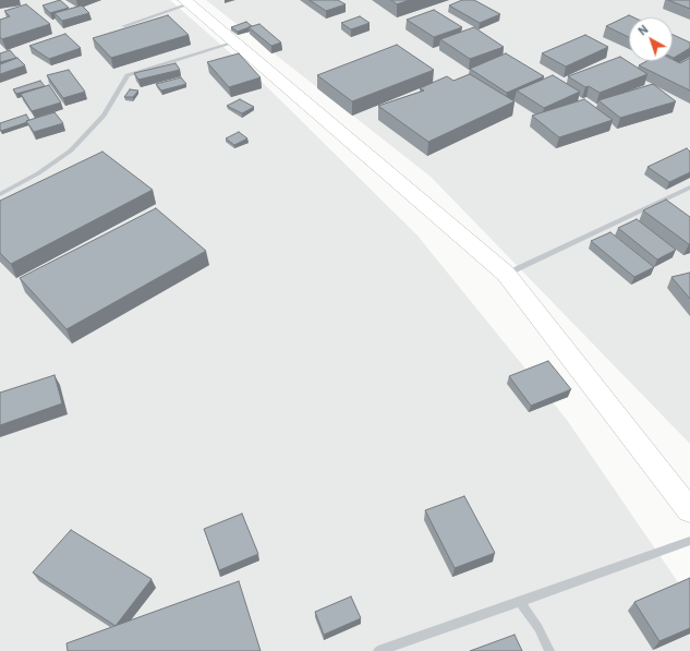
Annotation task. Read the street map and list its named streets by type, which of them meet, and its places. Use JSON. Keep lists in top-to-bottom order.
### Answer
{
  "north": "top left"
}
